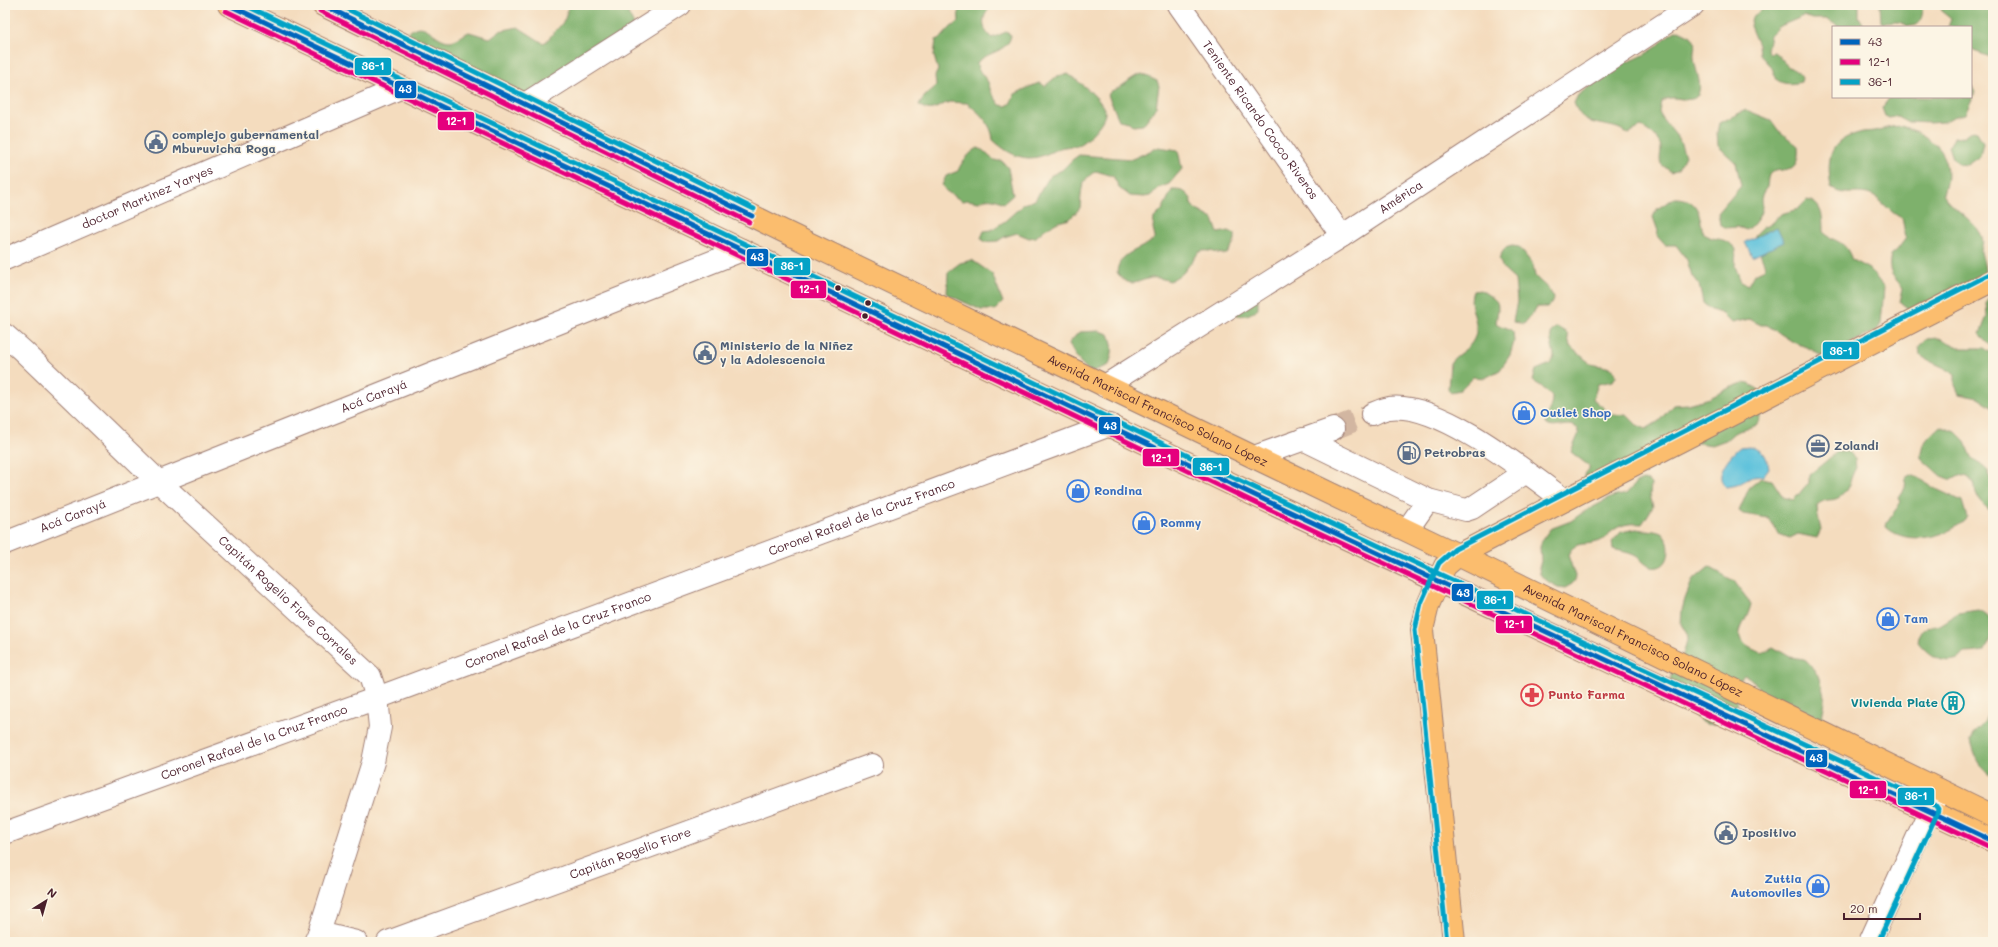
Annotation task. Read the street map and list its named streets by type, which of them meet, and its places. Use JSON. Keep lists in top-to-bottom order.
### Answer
{
  "streets": {
    "main road": ["Avenida Mariscal Francisco Solano López"],
    "street": [
      "Teniente Ricardo Cocco Riveros",
      "doctor Martinez Yaryes",
      "América",
      "Acá Carayá",
      "Coronel Rafael de la Cruz Franco",
      "Capitán Rogelio Fiore Corrales",
      "Capitán Rogelio Fiore"
    ]
  },
  "crossings": [
    ["Teniente Ricardo Cocco Riveros", "América"],
    ["doctor Martinez Yaryes", "Avenida Mariscal Francisco Solano López"],
    ["América", "Avenida Mariscal Francisco Solano López"],
    ["Acá Carayá", "Avenida Mariscal Francisco Solano López"],
    ["Acá Carayá", "Capitán Rogelio Fiore Corrales"],
    ["Avenida Mariscal Francisco Solano López", "Coronel Rafael de la Cruz Franco"],
    ["Coronel Rafael de la Cruz Franco", "Capitán Rogelio Fiore Corrales"]
  ],
  "places": {
    "public building": ["complejo gubernamental Mburuvicha Roga", "Ministerio de la Niñez y la Adolescencia", "Ipositivo"],
    "shop": [
      "Outlet Shop",
      "Rondina",
      "Rommy",
      "Tam",
      "Zuttia Automoviles"
    ],
    "office": ["Zolandi"],
    "fuel station": ["Petrobras"],
    "pharmacy": ["Punto Farma"],
    "building": ["Vivienda Plate"]
  },
  "lines": ["transit line 43", "transit line 36-1", "transit line 12-1"],
  "legend": ["43", "12-1", "36-1"],
  "scale_bar": "20 m",
  "north": "top right"
}
